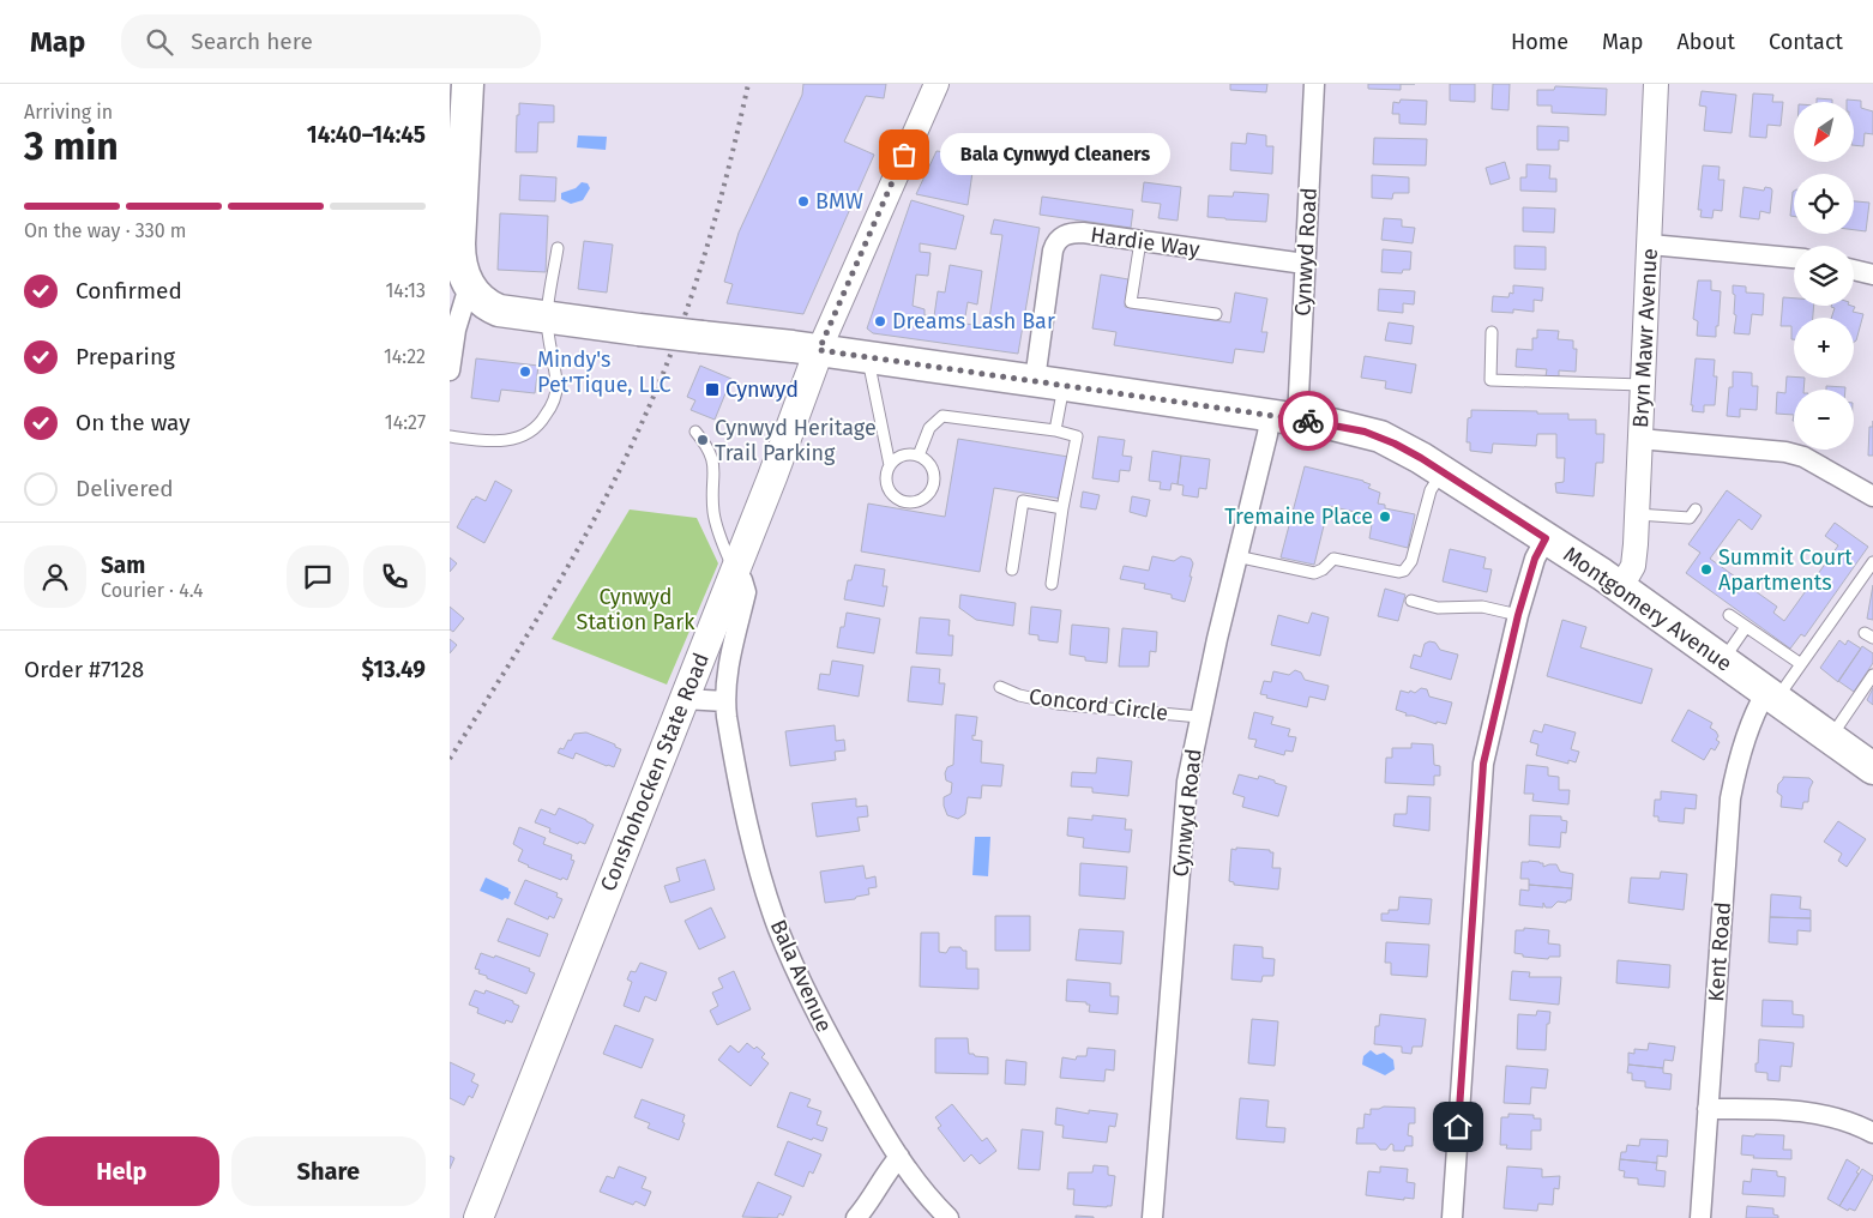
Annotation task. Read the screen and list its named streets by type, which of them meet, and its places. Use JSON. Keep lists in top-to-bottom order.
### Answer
{
  "streets": {
    "main road": ["Montgomery Avenue", "Conshohocken State Road"],
    "street": [
      "Hardie Way",
      "Cynwyd Road",
      "Bryn Mawr Avenue",
      "Kent Road",
      "Bala Avenue"
    ],
    "lane": ["Concord Circle"]
  },
  "crossings": [
    ["Hardie Way", "Cynwyd Road"],
    ["Hardie Way", "Montgomery Avenue"],
    ["Cynwyd Road", "Montgomery Avenue"],
    ["Cynwyd Road", "Concord Circle"],
    ["Bryn Mawr Avenue", "Montgomery Avenue"],
    ["Montgomery Avenue", "Conshohocken State Road"],
    ["Montgomery Avenue", "Kent Road"],
    ["Conshohocken State Road", "Bala Avenue"]
  ],
  "parks": ["Cynwyd Station Park"],
  "places": {
    "other": [
      "Bala Cynwyd Cleaners",
      "BMW",
      "Dreams Lash Bar",
      "Mindy's Pet'Tique, LLC",
      "Cynwyd Heritage Trail Parking",
      "Tremaine Place",
      "Summit Court Apartments"
    ],
    "transit": ["Cynwyd"]
  },
  "north": "bottom left",
  "page": {
    "header": "Map",
    "search": "Search here",
    "nav": [
      "Home",
      "Map",
      "About",
      "Contact"
    ],
    "heading": ["3 min", "Arriving in", "14:40–14:45"],
    "panel": [
      "Sam",
      "Courier · 4.4",
      "Order #7128",
      "$13.49"
    ],
    "map_buttons": ["+", "−"],
    "bubble": "Bala Cynwyd Cleaners",
    "bar": "On the way · 330 m",
    "list": [
      ["Confirmed", "14:13"],
      ["Preparing", "14:22"],
      ["On the way", "14:27"],
      "Delivered"
    ],
    "buttons": ["Help", "Share"]
  }
}
